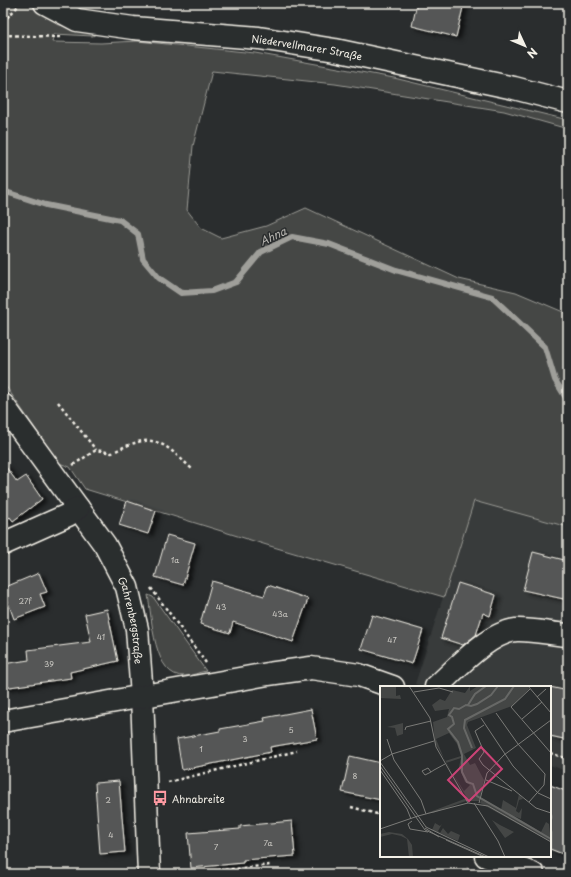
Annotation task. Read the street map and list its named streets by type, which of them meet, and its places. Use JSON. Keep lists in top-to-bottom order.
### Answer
{
  "streets": {
    "street": ["Niedervellmarer Straße", "Gahrenbergstraße"]
  },
  "water": ["Ahna"],
  "places": {
    "bus stop": ["Ahnabreite"]
  },
  "house_numbers": [
    "1a",
    "27f",
    "43",
    "43a",
    "41",
    "47",
    "39",
    "5",
    "3",
    "1",
    "8",
    "2",
    "4",
    "7a",
    "7"
  ],
  "north": "bottom right"
}
